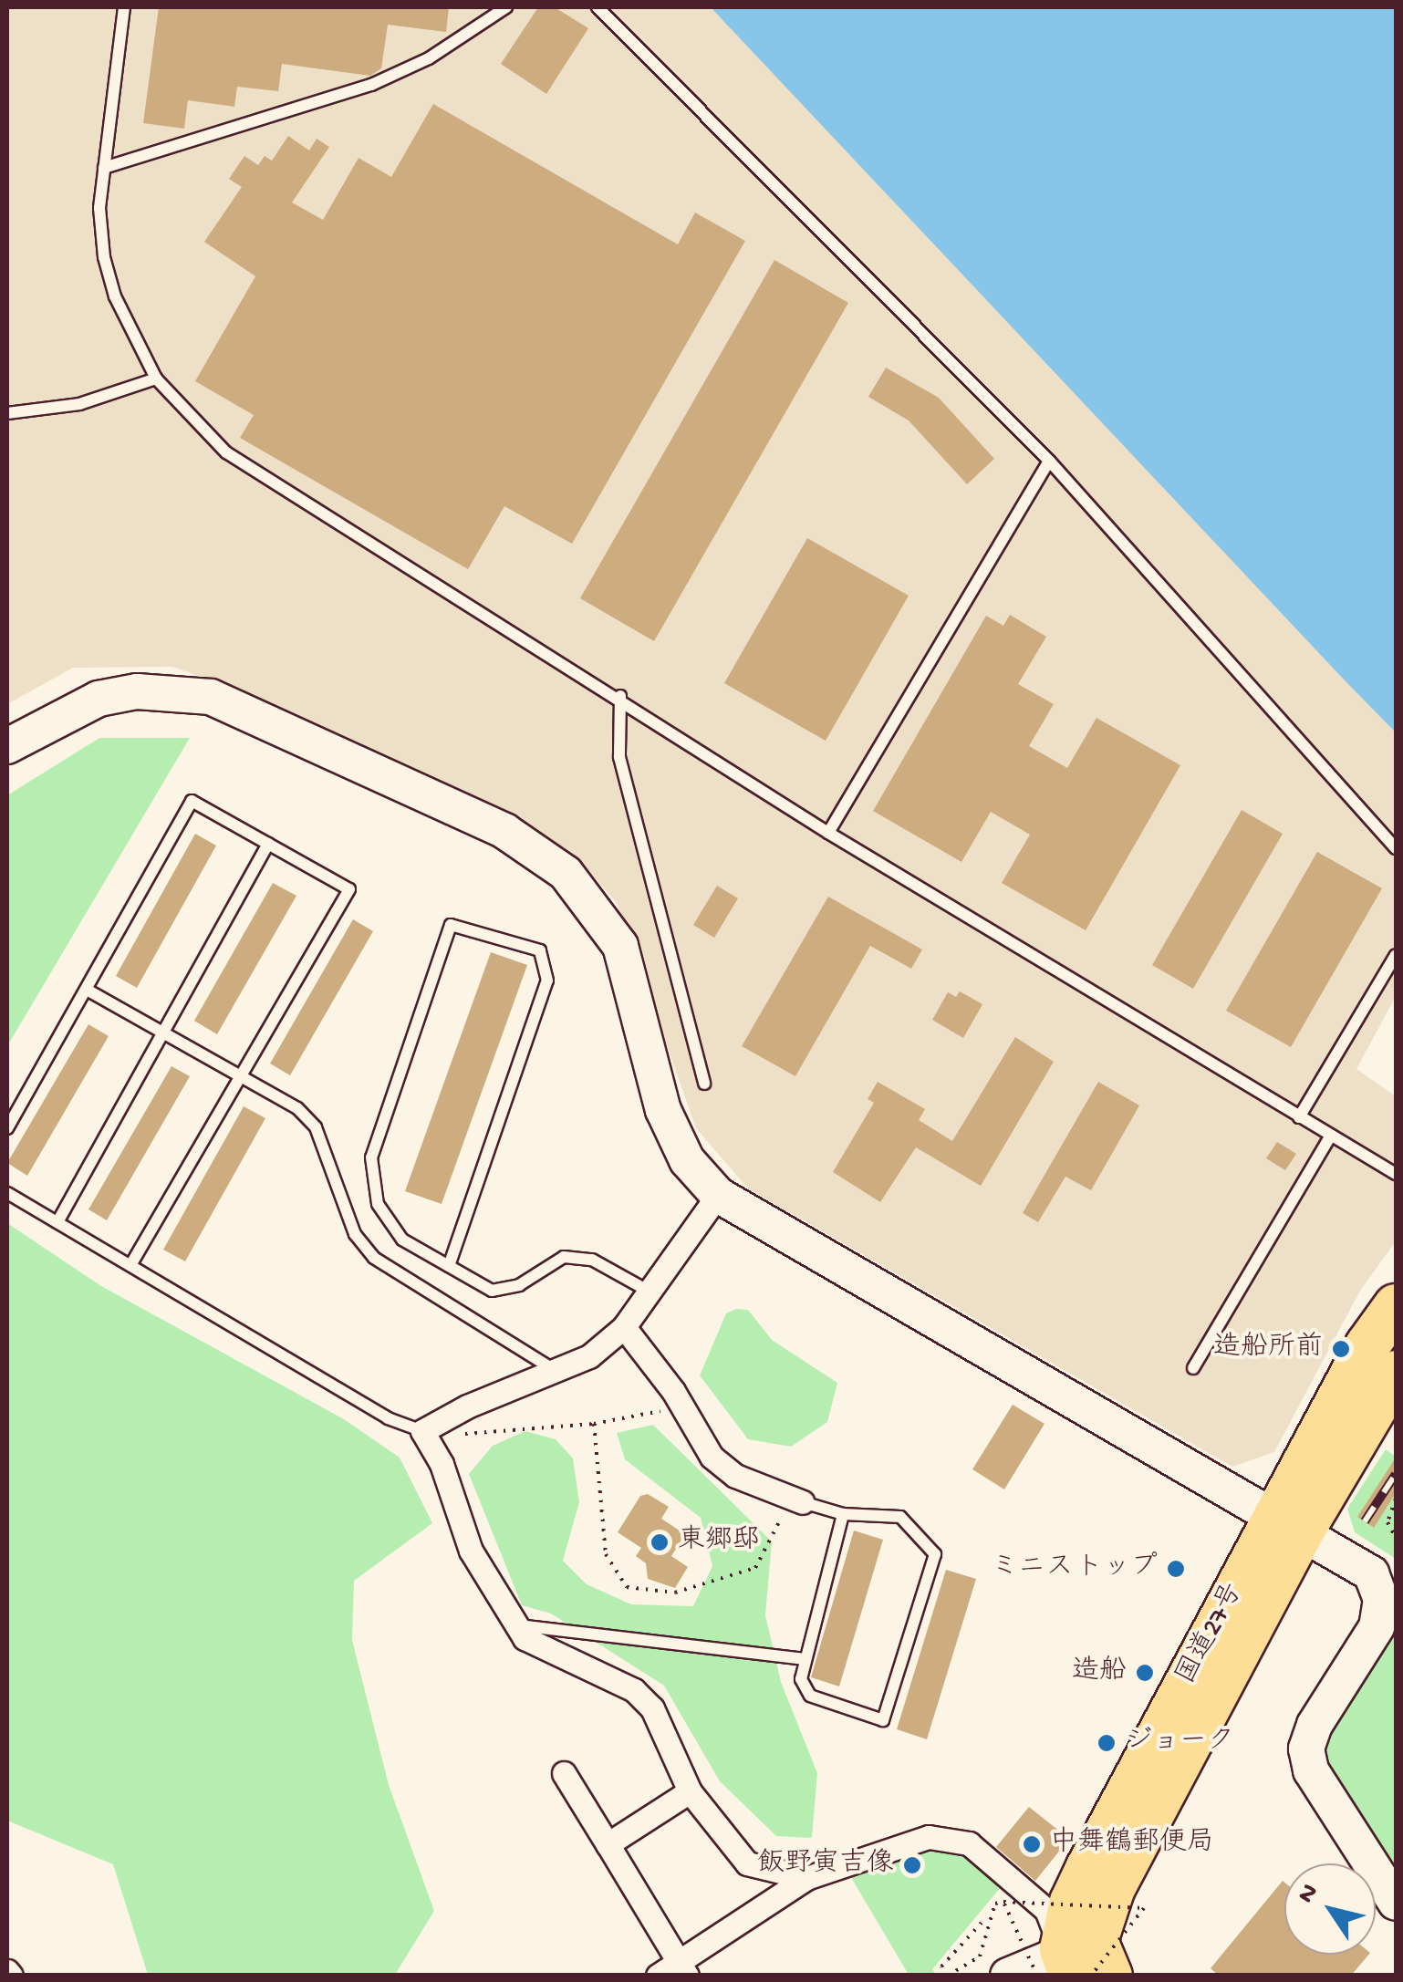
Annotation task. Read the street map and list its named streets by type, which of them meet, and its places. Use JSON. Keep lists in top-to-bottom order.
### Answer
{
  "streets": {
    "highway": ["国道27号"]
  },
  "places": [
    "造船所前",
    "東郷邸",
    "ミニストップ",
    "造船",
    "ジョーク",
    "中舞鶴郵便局",
    "飯野寅吉像"
  ],
  "north": "top left"
}
